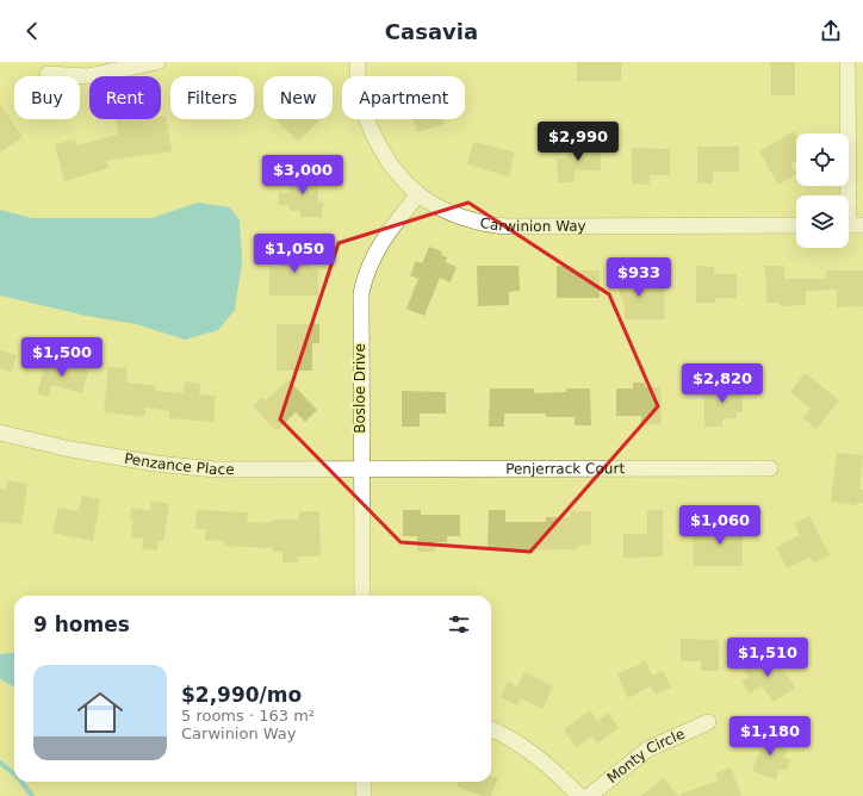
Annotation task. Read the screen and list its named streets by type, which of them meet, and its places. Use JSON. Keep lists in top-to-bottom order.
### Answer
{
  "streets": {
    "street": [
      "Carwinion Way",
      "Bosloe Drive",
      "Penzance Place",
      "Penjerrack Court",
      "Monty Circle"
    ]
  },
  "crossings": [
    ["Carwinion Way", "Bosloe Drive"],
    ["Bosloe Drive", "Penzance Place"],
    ["Bosloe Drive", "Penjerrack Court"],
    ["Penzance Place", "Penjerrack Court"]
  ],
  "page": {
    "header": "Casavia",
    "chip": [
      "Buy",
      "Rent",
      "Filters",
      "New",
      "Apartment"
    ],
    "price": [
      "$2,990",
      "$3,000",
      "$1,050",
      "$933",
      "$1,500",
      "$2,820",
      "$1,060",
      "$1,510",
      "$1,180"
    ],
    "heading": "9 homes",
    "list": [
      {
        "name": "$2,990/mo",
        "note": "5 rooms · 163 m² · Carwinion Way"
      }
    ]
  }
}
